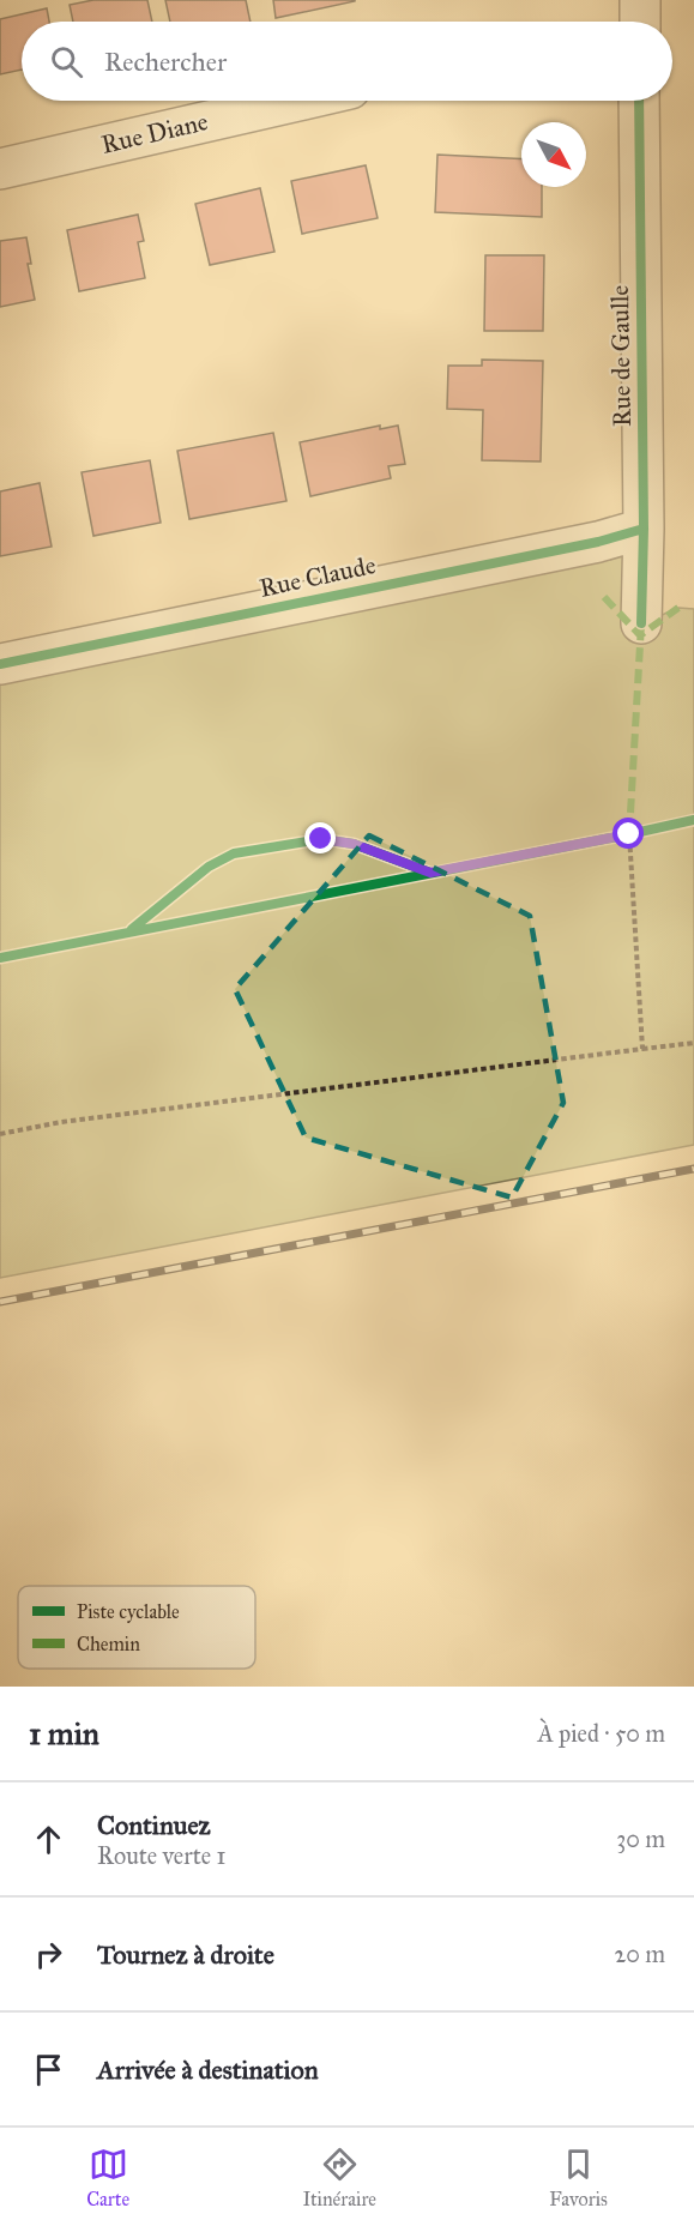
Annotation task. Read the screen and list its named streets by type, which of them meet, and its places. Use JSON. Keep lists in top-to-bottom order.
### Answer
{
  "streets": {
    "street": ["Rue Diane", "Rue de Gaulle", "Rue Claude"]
  },
  "crossings": [
    ["Rue de Gaulle", "Rue Claude"]
  ],
  "legend": ["Piste cyclable", "Chemin"],
  "north": "bottom right",
  "page": {
    "search": "Rechercher",
    "heading": ["1 min", "À pied · 50 m"],
    "list": [
      ["Continuez", "Route verte 1", "30 m"],
      ["Tournez à droite", "20 m"],
      "Arrivée à destination"
    ],
    "nav": ["Carte", "Itinéraire", "Favoris"]
  }
}
